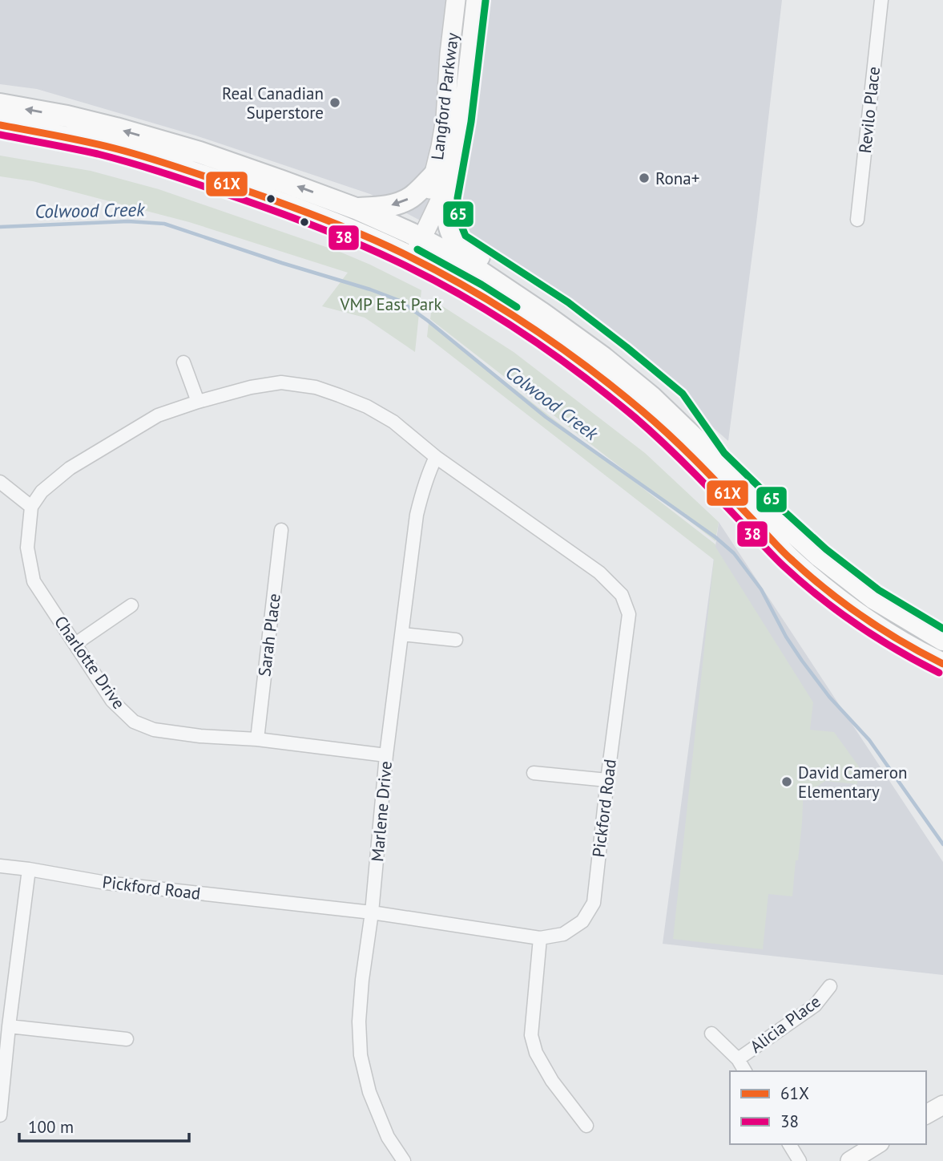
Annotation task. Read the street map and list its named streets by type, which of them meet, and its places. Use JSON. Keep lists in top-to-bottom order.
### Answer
{
  "streets": {
    "main road": ["Langford Parkway"],
    "street": [
      "Revilo Place",
      "Sarah Place",
      "Charlotte Drive",
      "Pickford Road",
      "Marlene Drive",
      "Alicia Place"
    ]
  },
  "crossings": [
    ["Sarah Place", "Charlotte Drive"],
    ["Charlotte Drive", "Pickford Road"],
    ["Charlotte Drive", "Marlene Drive"],
    ["Pickford Road", "Marlene Drive"]
  ],
  "water": ["Colwood Creek"],
  "parks": ["VMP East Park"],
  "places": ["Real Canadian Superstore", "Rona+", "David Cameron Elementary"],
  "lines": ["transit line 65", "transit line 61X", "transit line 38"],
  "legend": ["61X", "38"],
  "scale_bar": "100 m"
}
